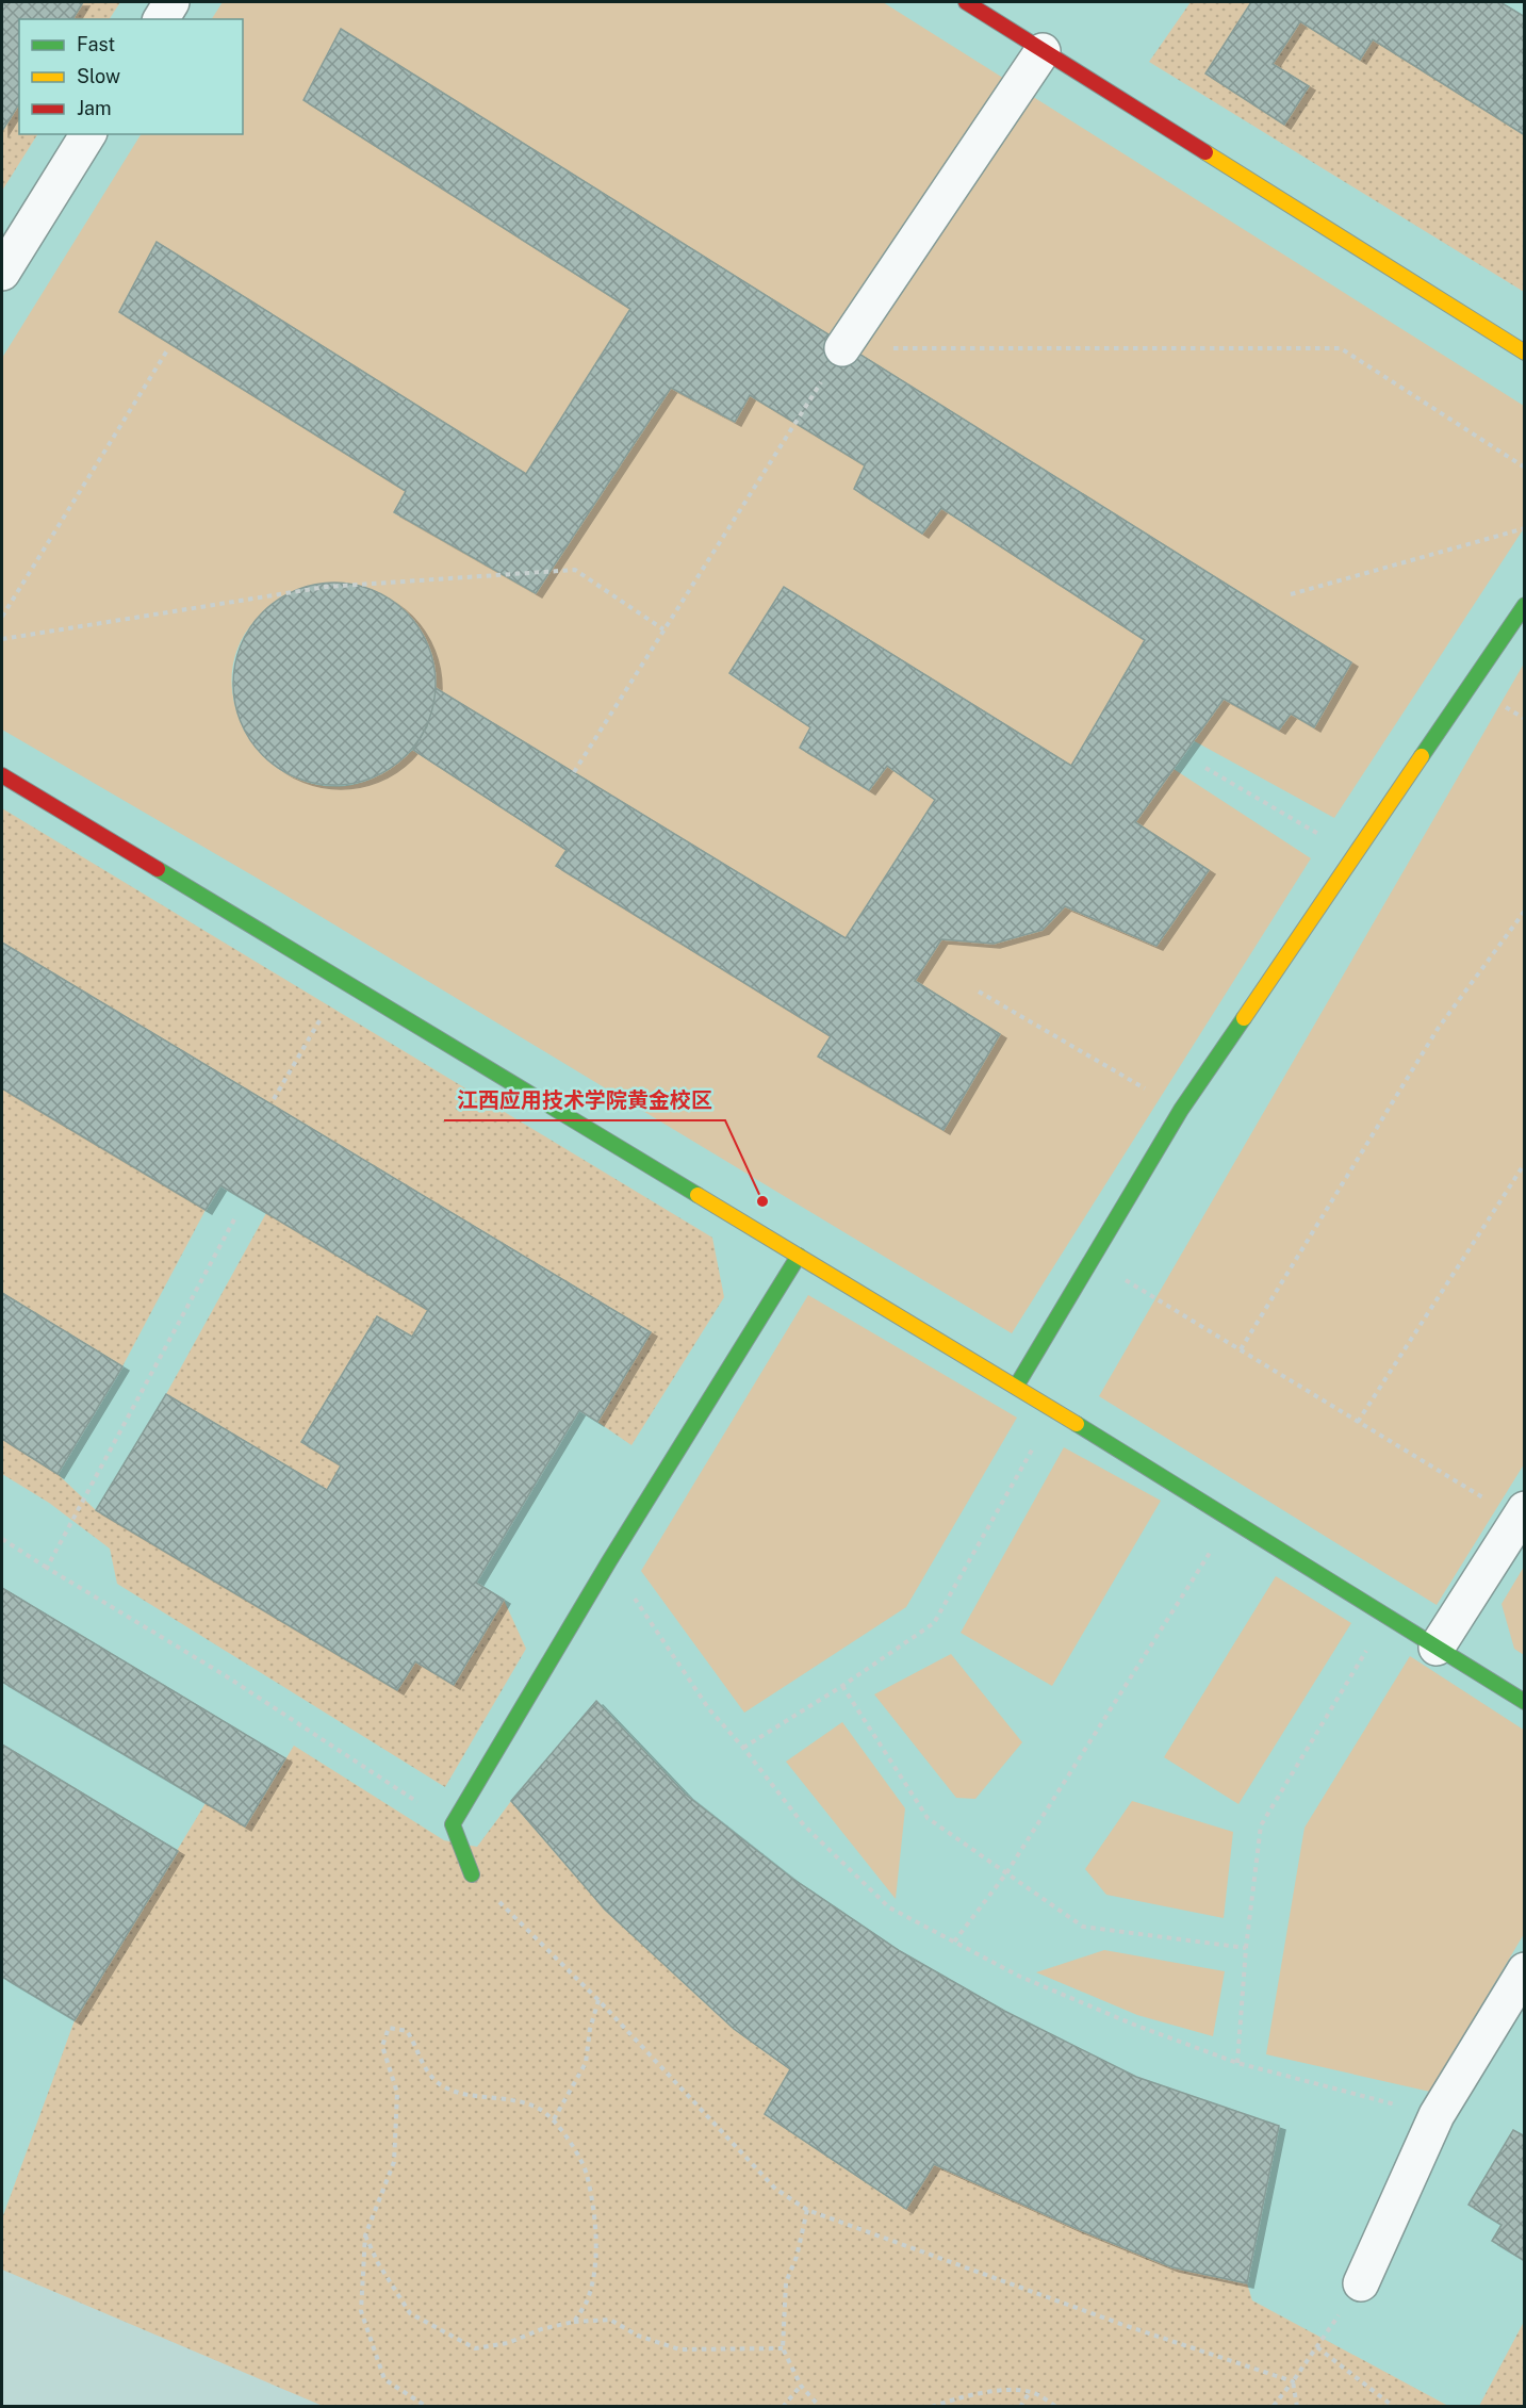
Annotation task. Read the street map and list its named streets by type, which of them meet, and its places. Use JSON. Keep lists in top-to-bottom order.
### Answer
{
  "places": ["江西应用技术学院黄金校区"],
  "legend": ["Fast", "Slow", "Jam"]
}
